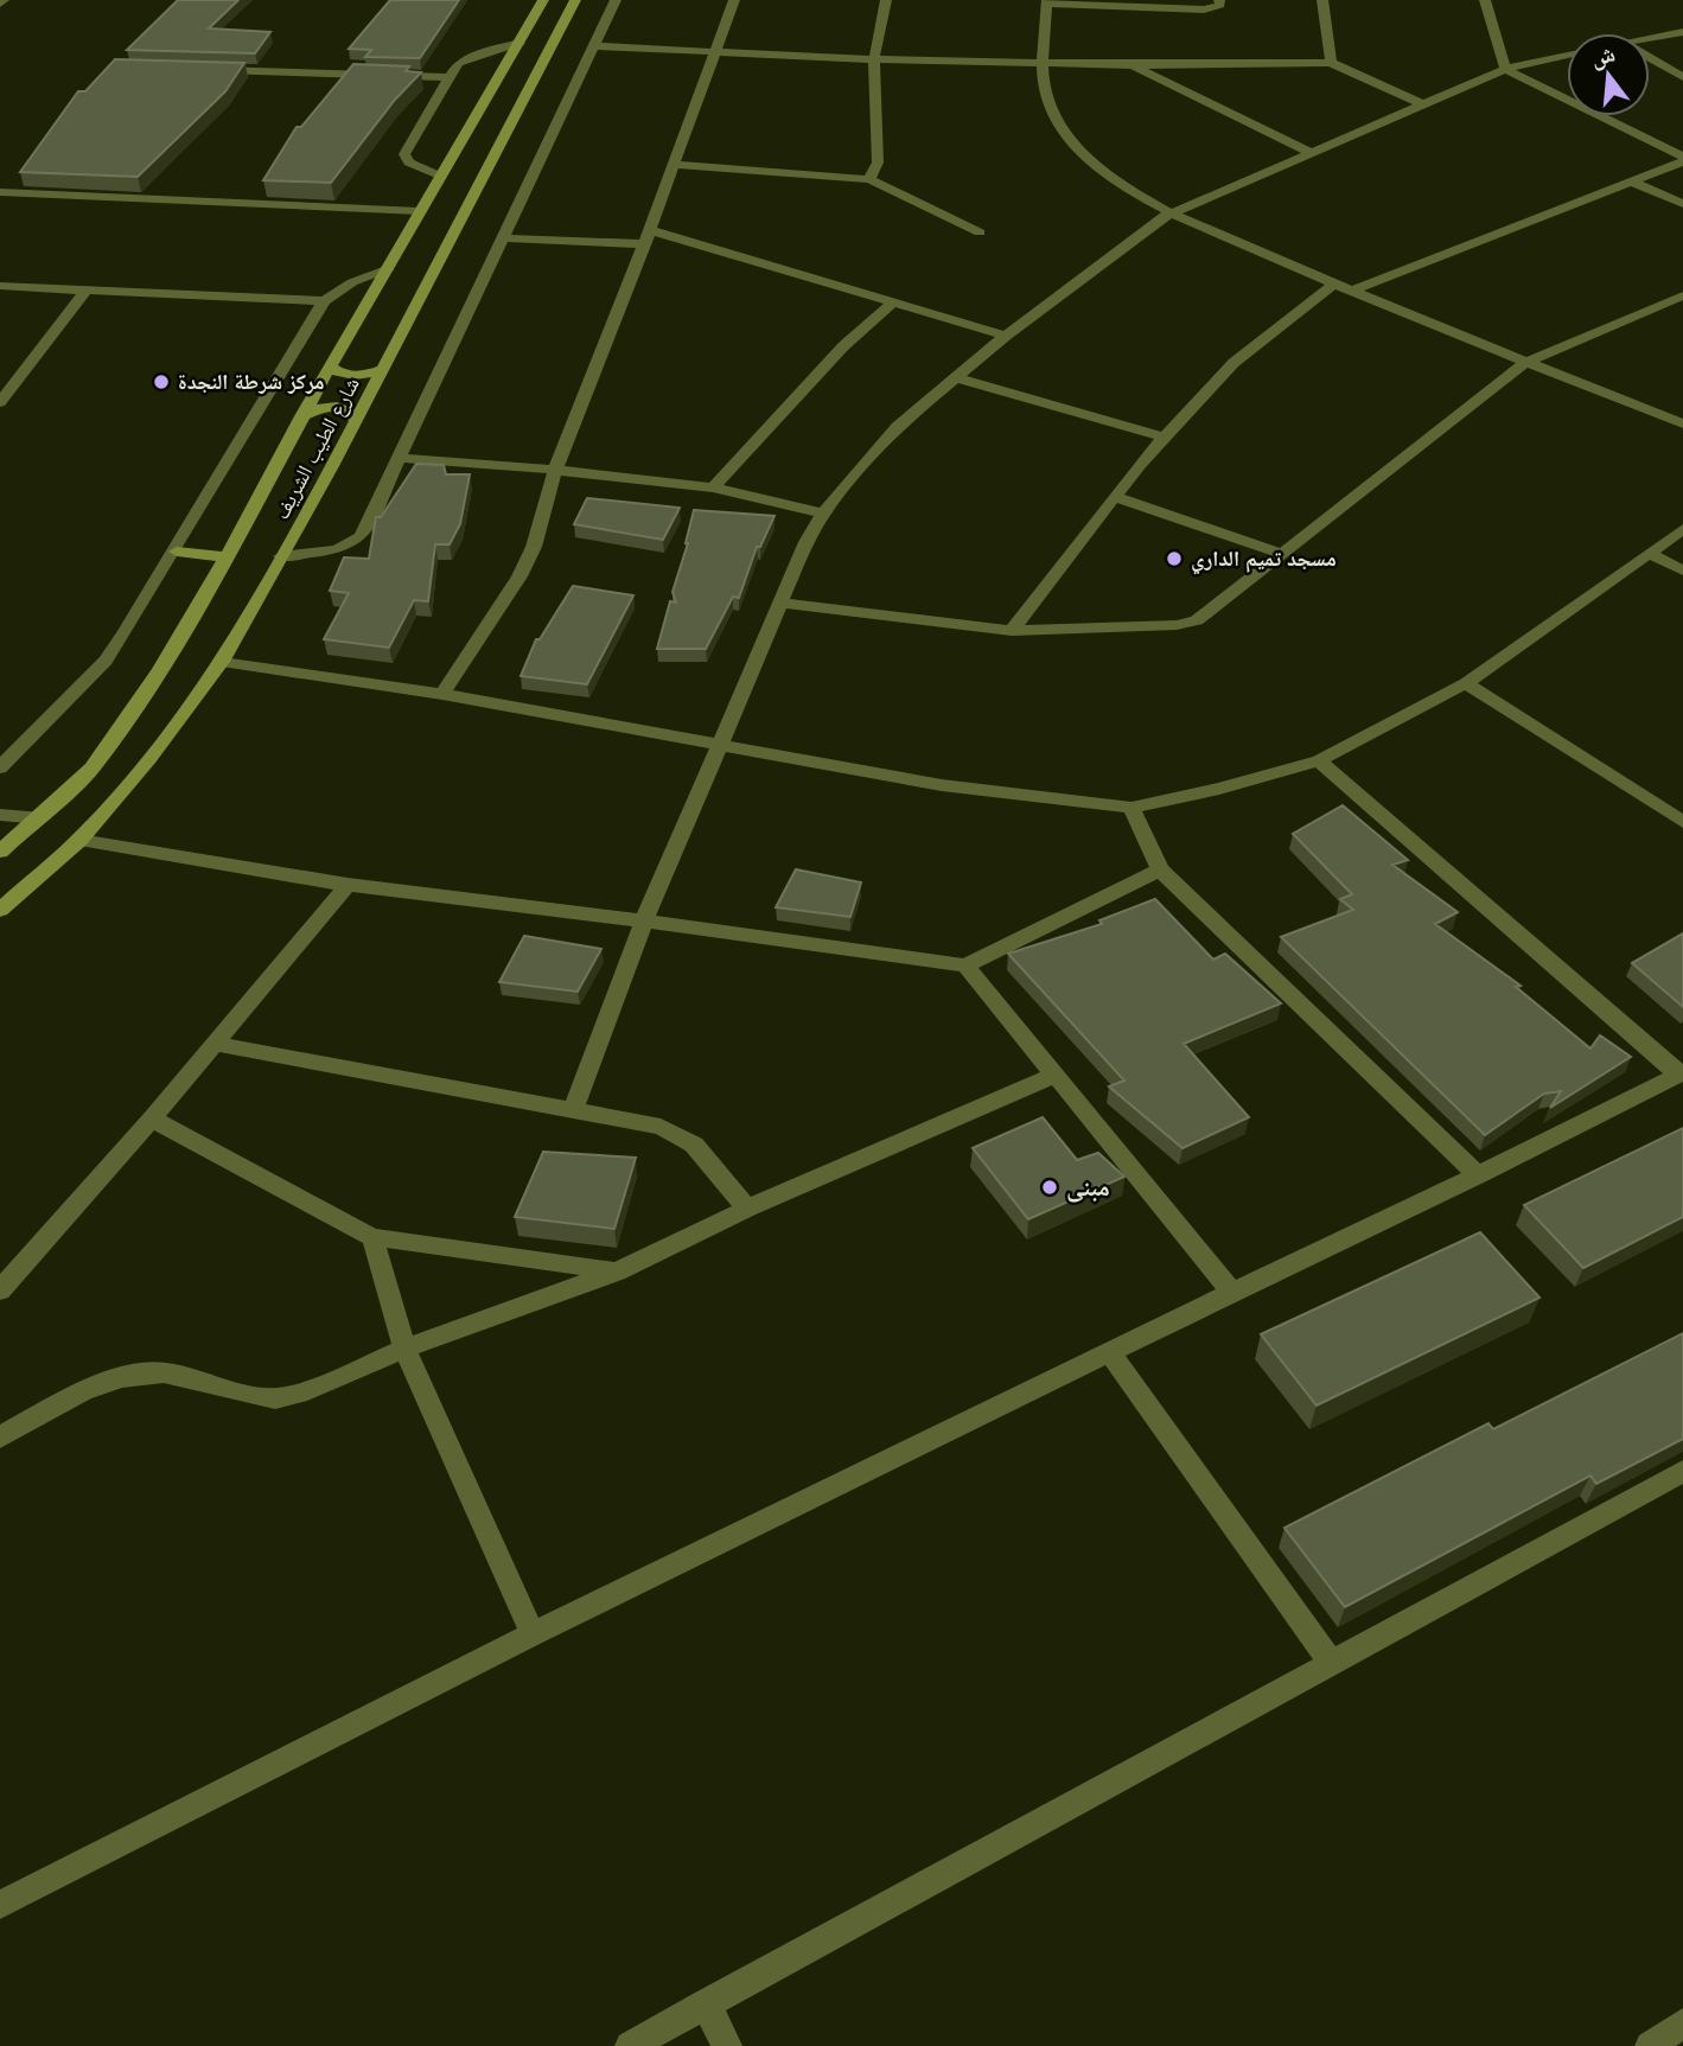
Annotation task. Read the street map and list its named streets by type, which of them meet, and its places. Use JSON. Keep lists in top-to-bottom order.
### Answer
{
  "streets": {
    "main road": ["شارع الطيب الشريف"]
  },
  "places": ["مركز شرطة النجدة", "مسجد تميم الداري", "مبنى"],
  "north": "top"
}
